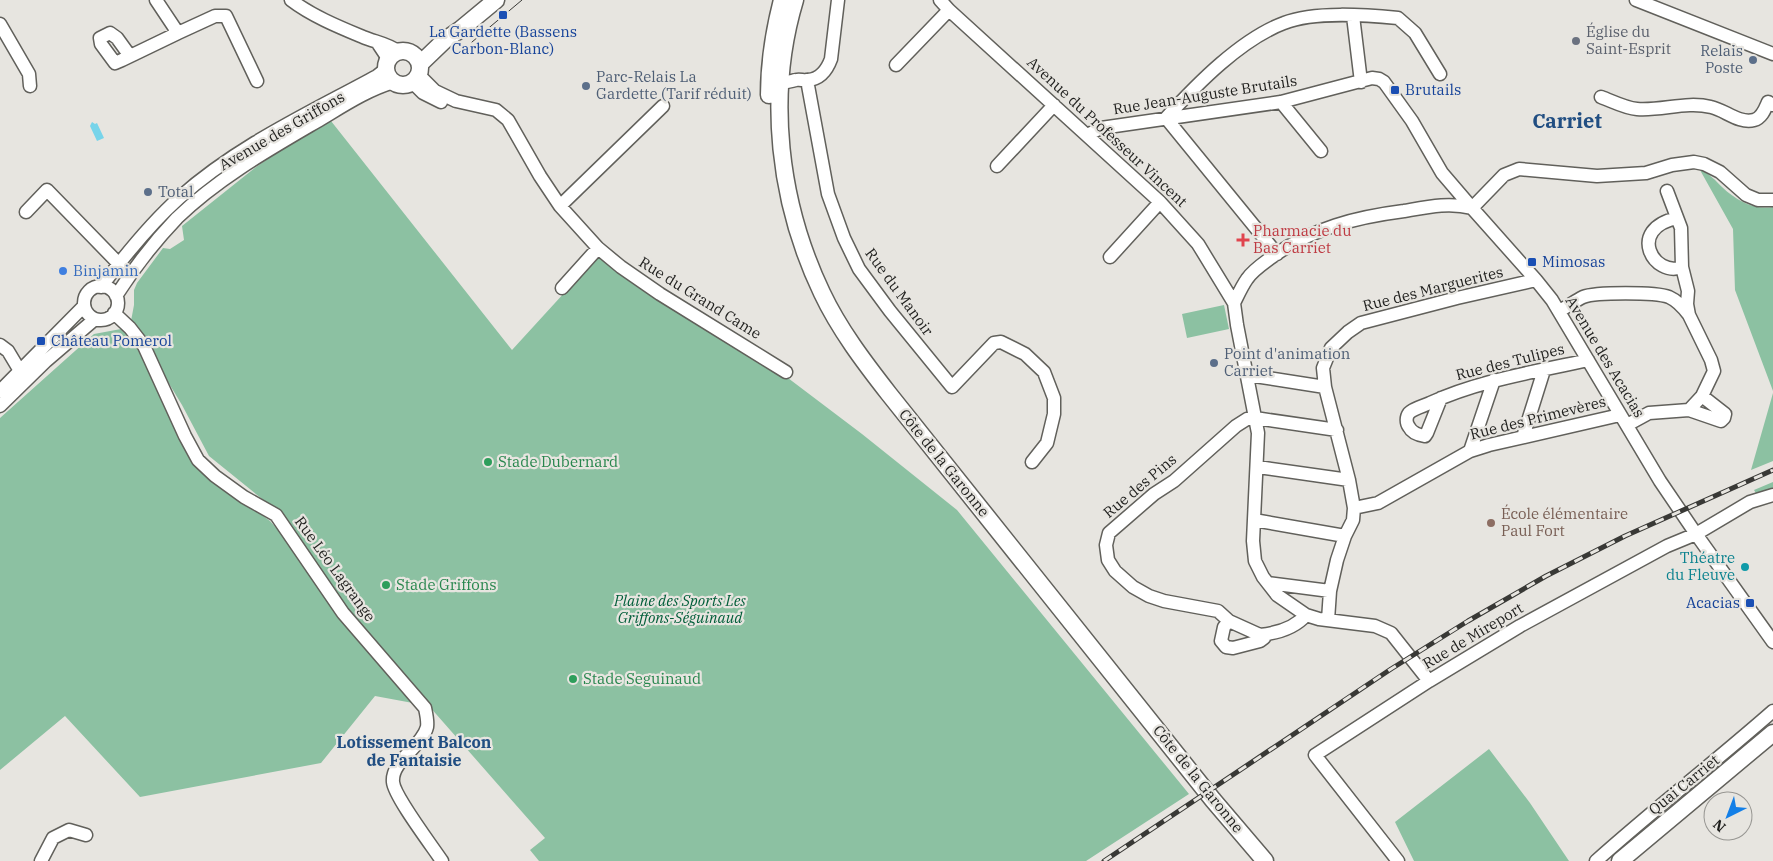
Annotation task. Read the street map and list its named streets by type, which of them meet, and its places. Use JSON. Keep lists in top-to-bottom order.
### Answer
{
  "streets": {
    "main road": ["Avenue des Griffons", "Côte de la Garonne", "Quai Carriet"],
    "street": [
      "Rue Jean-Auguste Brutails",
      "Avenue du Professeur Vincent",
      "Rue des Marguerites",
      "Rue du Manoir",
      "Rue du Grand Came",
      "Avenue des Acacias",
      "Rue des Tulipes",
      "Rue des Primevères",
      "Rue des Pins",
      "Rue Léo Lagrange",
      "Rue de Mireport"
    ]
  },
  "crossings": [
    ["Rue Jean-Auguste Brutails", "Avenue du Professeur Vincent"],
    ["Rue Jean-Auguste Brutails", "Avenue des Acacias"],
    ["Avenue des Griffons", "Rue du Grand Came"],
    ["Avenue des Griffons", "Rue Léo Lagrange"],
    ["Rue des Marguerites", "Avenue des Acacias"],
    ["Rue des Marguerites", "Rue des Primevères"],
    ["Avenue des Acacias", "Rue des Tulipes"],
    ["Avenue des Acacias", "Rue des Primevères"],
    ["Avenue des Acacias", "Rue de Mireport"]
  ],
  "districts": ["Carriet", "Lotissement Balcon de Fantaisie"],
  "parks": ["Plaine des Sports Les Griffons-Séguinaud"],
  "places": {
    "transit": [
      "La Gardette (Bassens Carbon-Blanc)",
      "Brutails",
      "Mimosas",
      "Château Pomerol",
      "Acacias"
    ],
    "other": [
      "Église du Saint-Esprit",
      "Relais Poste",
      "Parc-Relais La Gardette (Tarif réduit)",
      "Total",
      "Binjamin",
      "Point d'animation Carriet",
      "Stade Dubernard",
      "École élémentaire Paul Fort",
      "Théatre du Fleuve",
      "Stade Griffons",
      "Stade Seguinaud"
    ],
    "health": ["Pharmacie du Bas Carriet"]
  },
  "north": "bottom left"
}
